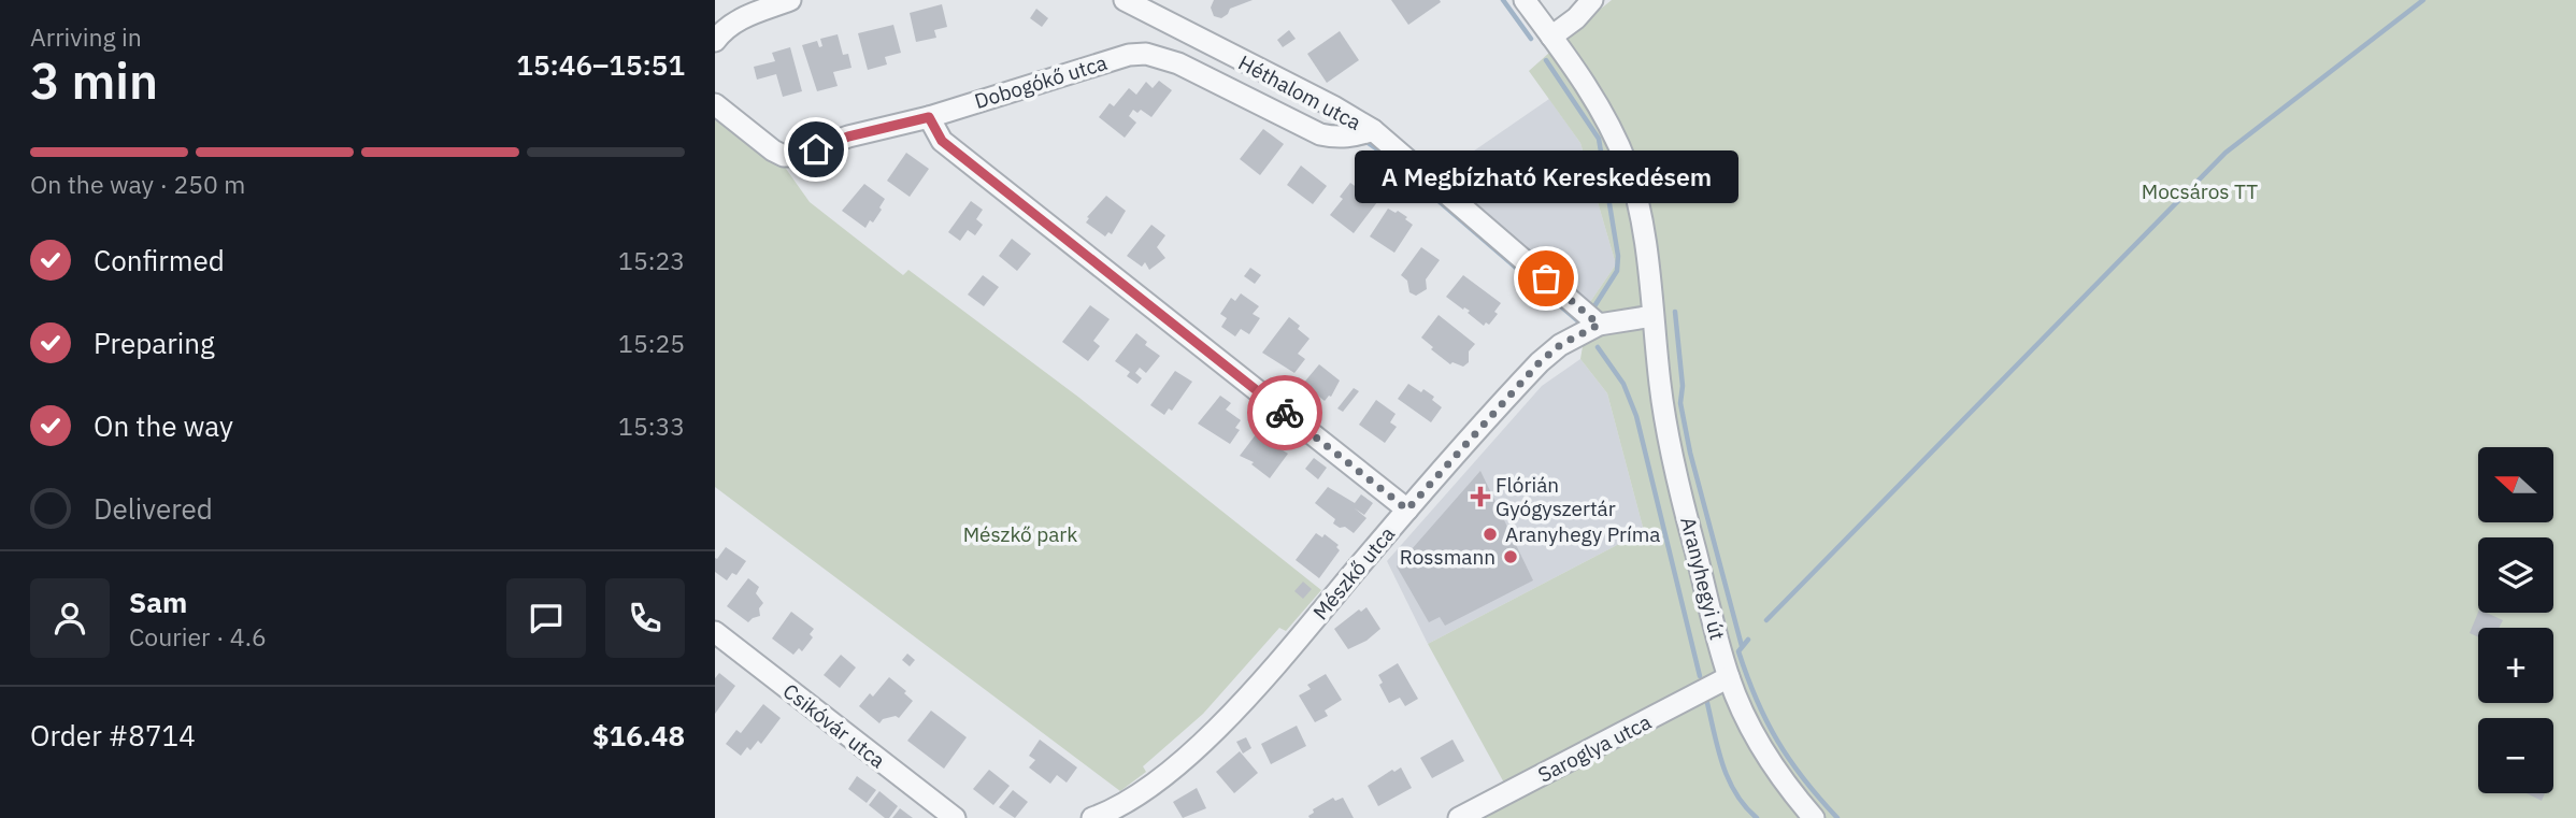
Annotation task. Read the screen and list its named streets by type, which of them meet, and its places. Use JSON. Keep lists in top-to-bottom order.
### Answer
{
  "streets": {
    "street": [
      "Dobogókő utca",
      "Héthalom utca",
      "Mészkő utca",
      "Aranyhegyi út",
      "Csikóvár utca",
      "Saroglya utca"
    ]
  },
  "crossings": [
    ["Dobogókő utca", "Héthalom utca"],
    ["Héthalom utca", "Mészkő utca"],
    ["Mészkő utca", "Aranyhegyi út"],
    ["Aranyhegyi út", "Saroglya utca"]
  ],
  "parks": ["Mocsáros TT", "Mészkő park"],
  "places": {
    "other": ["A Megbízható Kereskedésem", "Aranyhegy Príma", "Rossmann"],
    "health": ["Flórián Gyógyszertár"]
  },
  "north": "left",
  "page": {
    "heading": ["3 min", "Arriving in", "15:46–15:51"],
    "panel": [
      "Sam",
      "Courier · 4.6",
      "Order #8714",
      "$16.48"
    ],
    "bar": "On the way · 250 m",
    "bubble": "A Megbízható Kereskedésem",
    "list": [
      ["Confirmed", "15:23"],
      ["Preparing", "15:25"],
      ["On the way", "15:33"],
      "Delivered"
    ],
    "map_buttons": ["+", "−"]
  }
}
